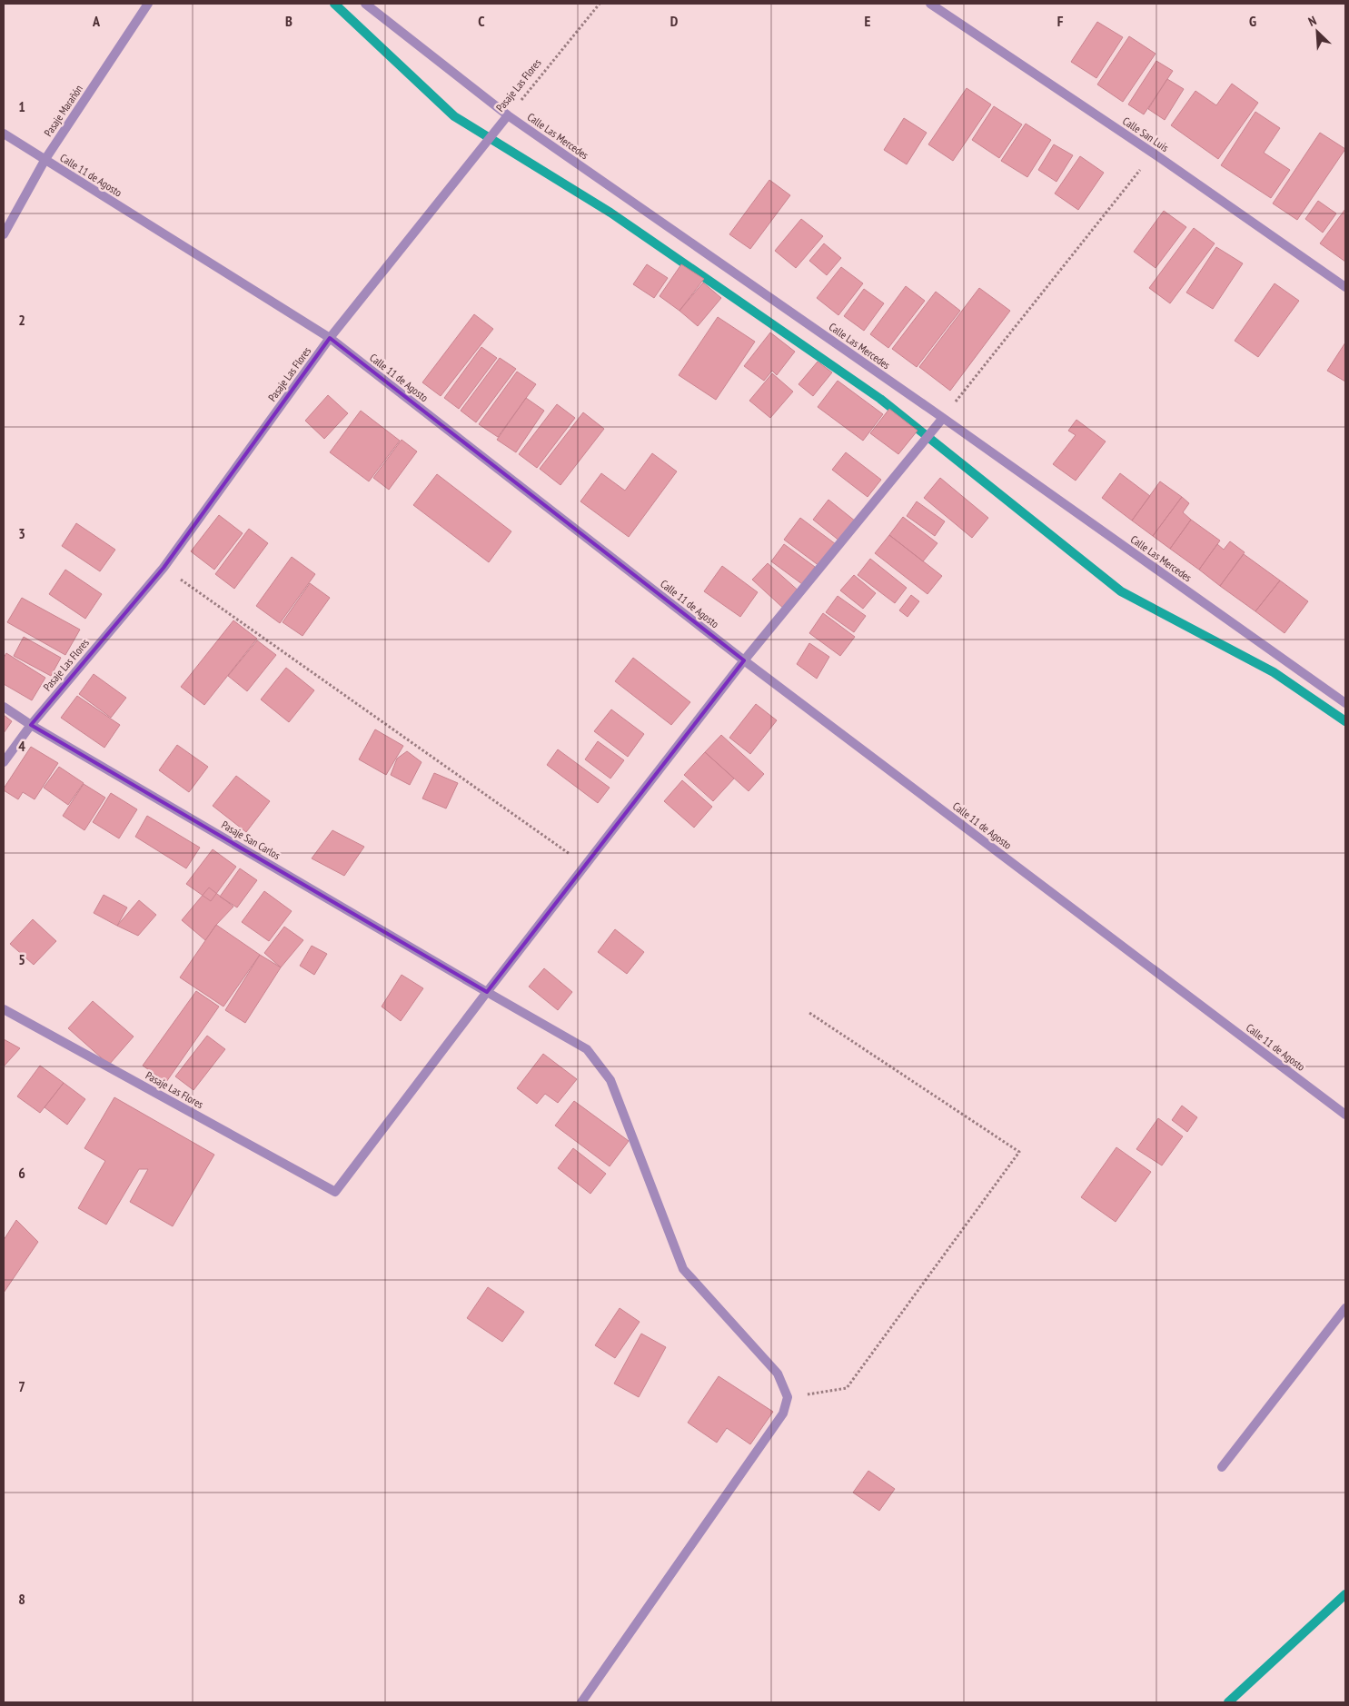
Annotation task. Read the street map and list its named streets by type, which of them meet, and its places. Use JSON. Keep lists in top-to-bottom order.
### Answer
{
  "streets": {
    "street": [
      "Pasaje Las Flores",
      "Pasaje Marañón",
      "Calle San Luis",
      "Calle Las Mercedes",
      "Calle 11 de Agosto",
      "Pasaje San Carlos"
    ]
  },
  "crossings": [
    ["Pasaje Las Flores", "Calle Las Mercedes"],
    ["Pasaje Las Flores", "Calle 11 de Agosto"],
    ["Pasaje Las Flores", "Pasaje San Carlos"],
    ["Pasaje Marañón", "Calle 11 de Agosto"]
  ],
  "north": "top left",
  "grid": {
    "columns": [
      "A",
      "B",
      "C",
      "D",
      "E",
      "F",
      "G"
    ],
    "rows": [
      "1",
      "2",
      "3",
      "4",
      "5",
      "6",
      "7",
      "8"
    ]
  }
}
